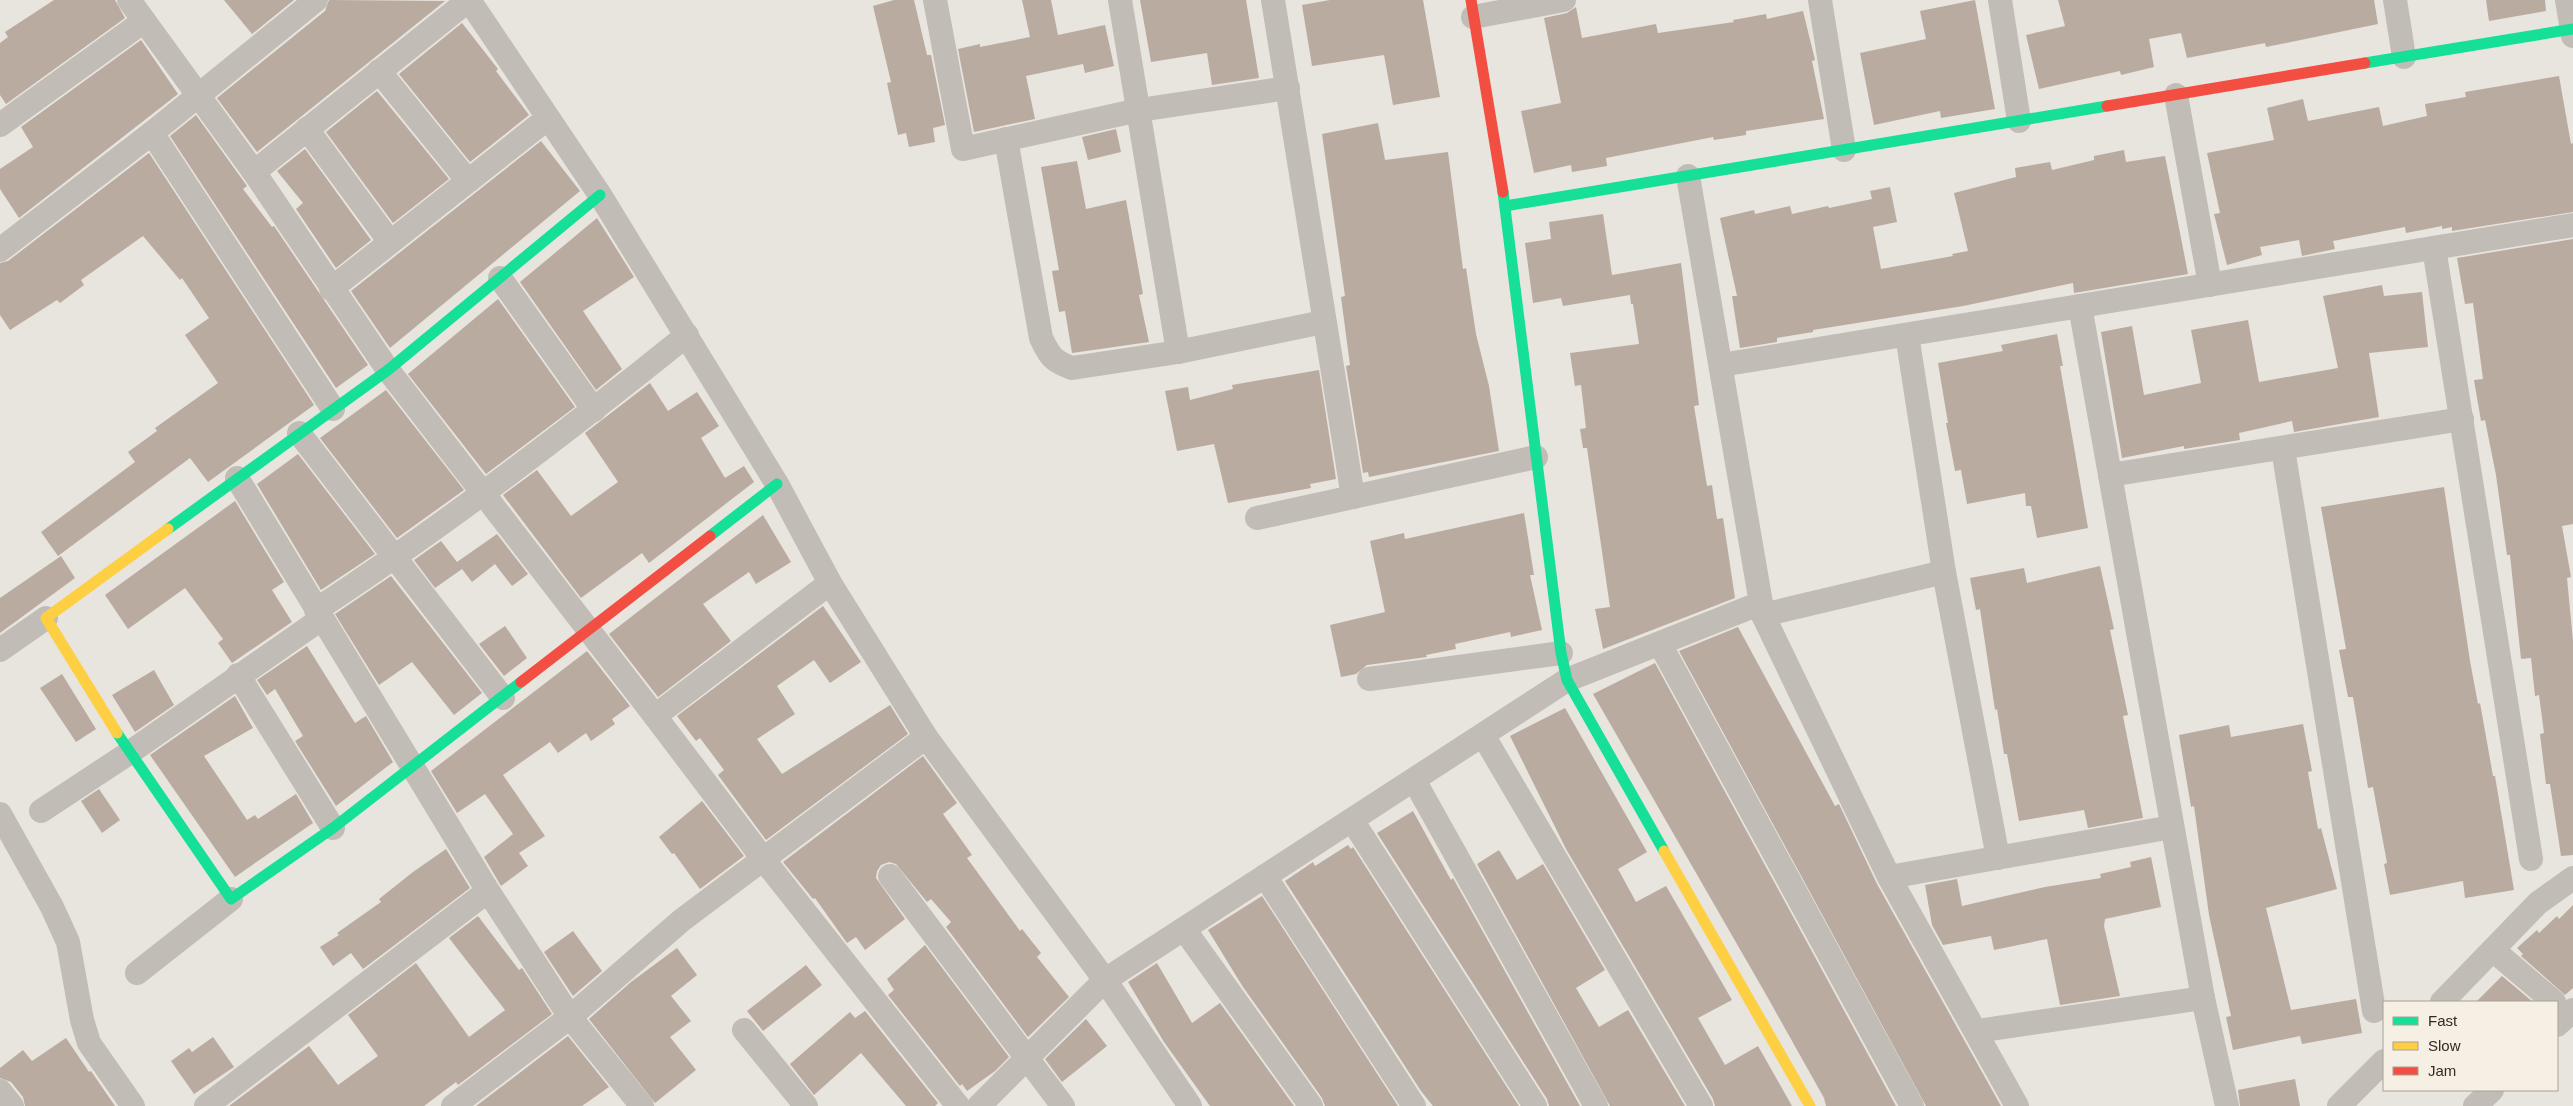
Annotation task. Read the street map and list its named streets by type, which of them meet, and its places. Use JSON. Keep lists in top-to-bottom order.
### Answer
{
  "legend": ["Fast", "Slow", "Jam"]
}
